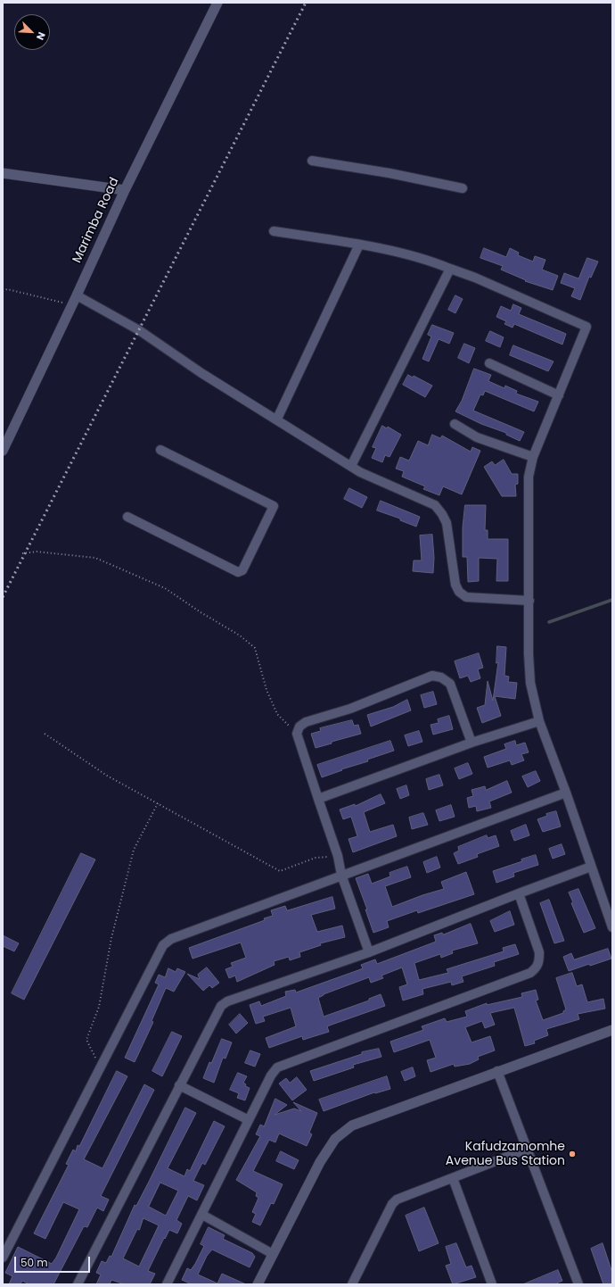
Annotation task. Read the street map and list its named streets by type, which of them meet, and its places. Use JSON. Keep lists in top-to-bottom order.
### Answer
{
  "streets": {
    "street": ["Marimba Road"]
  },
  "places": ["Kafudzamomhe Avenue Bus Station"],
  "scale_bar": "50 m",
  "north": "bottom right"
}
